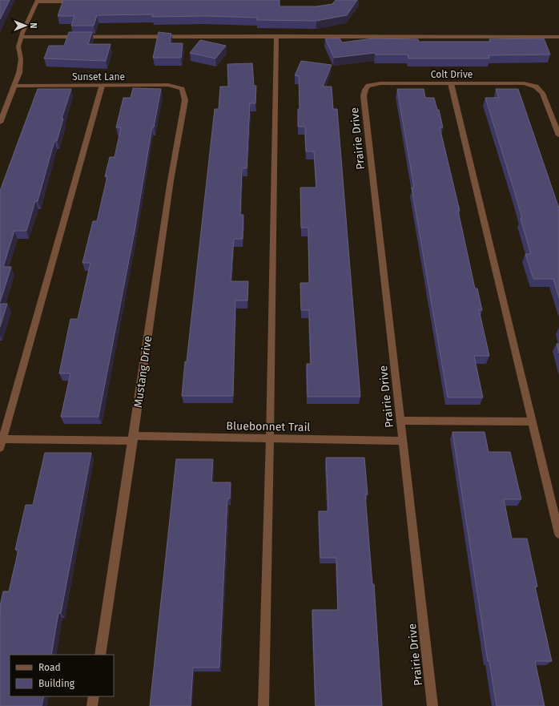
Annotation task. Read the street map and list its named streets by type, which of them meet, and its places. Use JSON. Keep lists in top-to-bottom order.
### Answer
{
  "streets": {
    "street": [
      "Colt Drive",
      "Sunset Lane",
      "Prairie Drive",
      "Mustang Drive",
      "Bluebonnet Trail"
    ]
  },
  "crossings": [
    ["Colt Drive", "Prairie Drive"],
    ["Sunset Lane", "Mustang Drive"],
    ["Prairie Drive", "Bluebonnet Trail"],
    ["Mustang Drive", "Bluebonnet Trail"]
  ],
  "legend": ["Road", "Building"],
  "north": "right"
}
